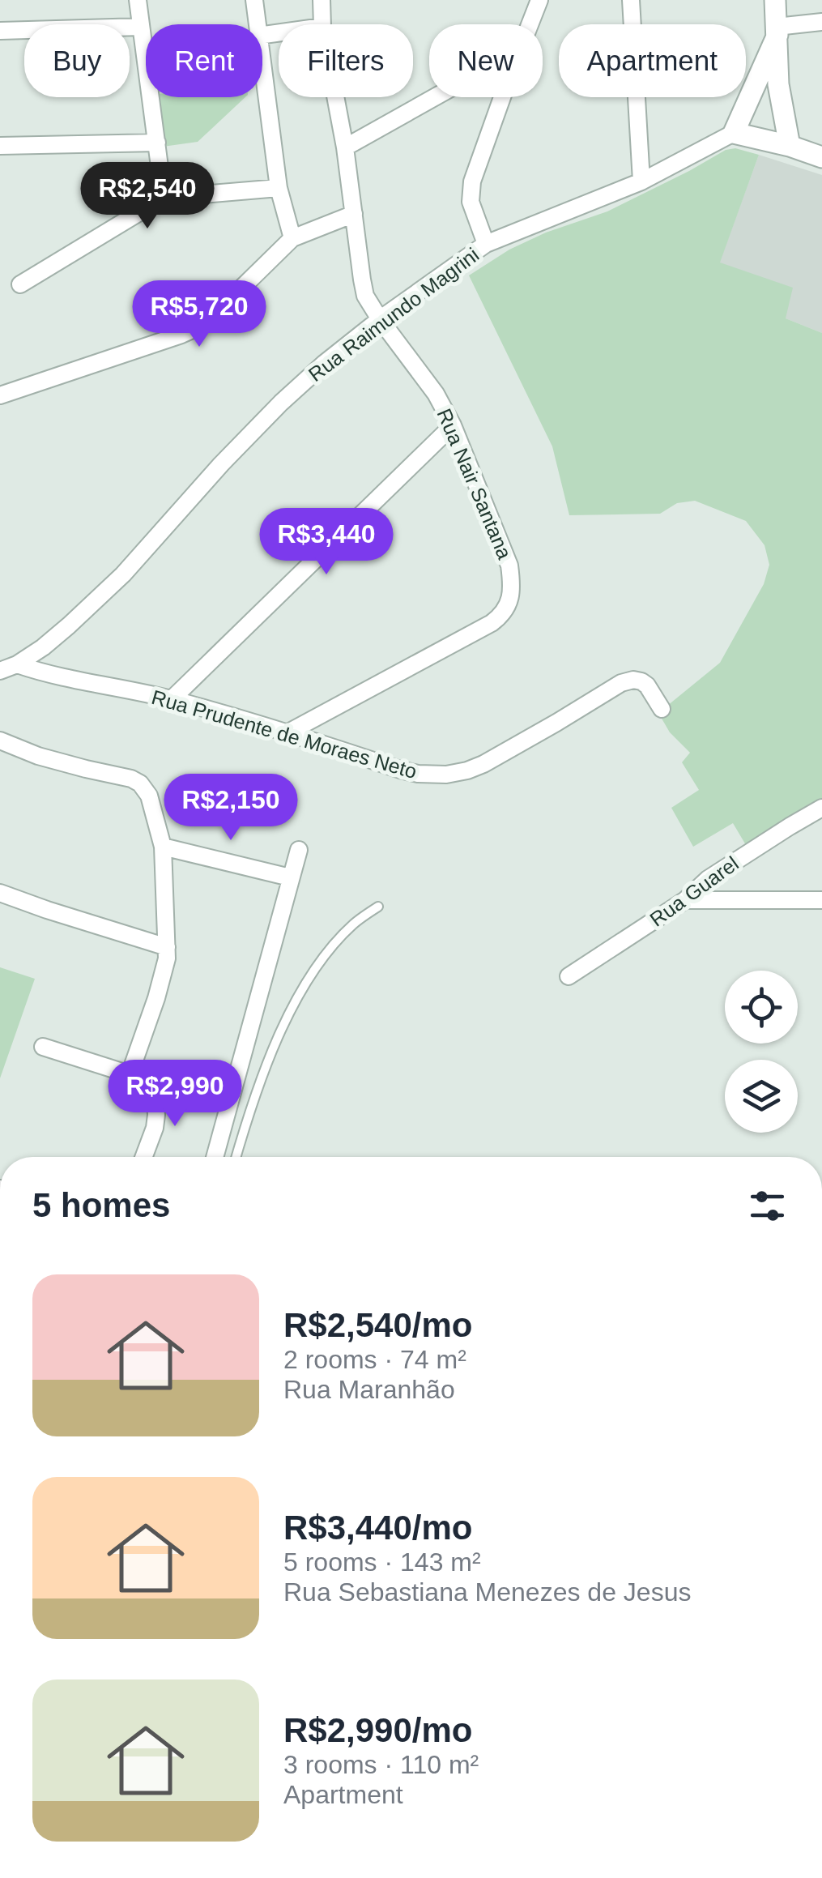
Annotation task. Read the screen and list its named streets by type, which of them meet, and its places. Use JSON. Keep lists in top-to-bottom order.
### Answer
{
  "streets": {
    "street": [
      "Rua Raimundo Magrini",
      "Rua Nair Santana",
      "Rua Prudente de Moraes Neto",
      "Rua Guarel"
    ]
  },
  "crossings": [
    ["Rua Raimundo Magrini", "Rua Nair Santana"],
    ["Rua Raimundo Magrini", "Rua Prudente de Moraes Neto"],
    ["Rua Nair Santana", "Rua Prudente de Moraes Neto"]
  ],
  "page": {
    "chip": [
      "Buy",
      "Rent",
      "Filters",
      "New",
      "Apartment"
    ],
    "price": [
      "R$2,540",
      "R$5,720",
      "R$3,440",
      "R$2,150",
      "R$2,990"
    ],
    "heading": "5 homes",
    "list": [
      {
        "name": "R$2,540/mo",
        "note": "2 rooms · 74 m² · Rua Maranhão"
      },
      {
        "name": "R$3,440/mo",
        "note": "5 rooms · 143 m² · Rua Sebastiana Menezes de Jesus"
      },
      {
        "name": "R$2,990/mo",
        "note": "3 rooms · 110 m² · Apartment"
      }
    ]
  }
}
